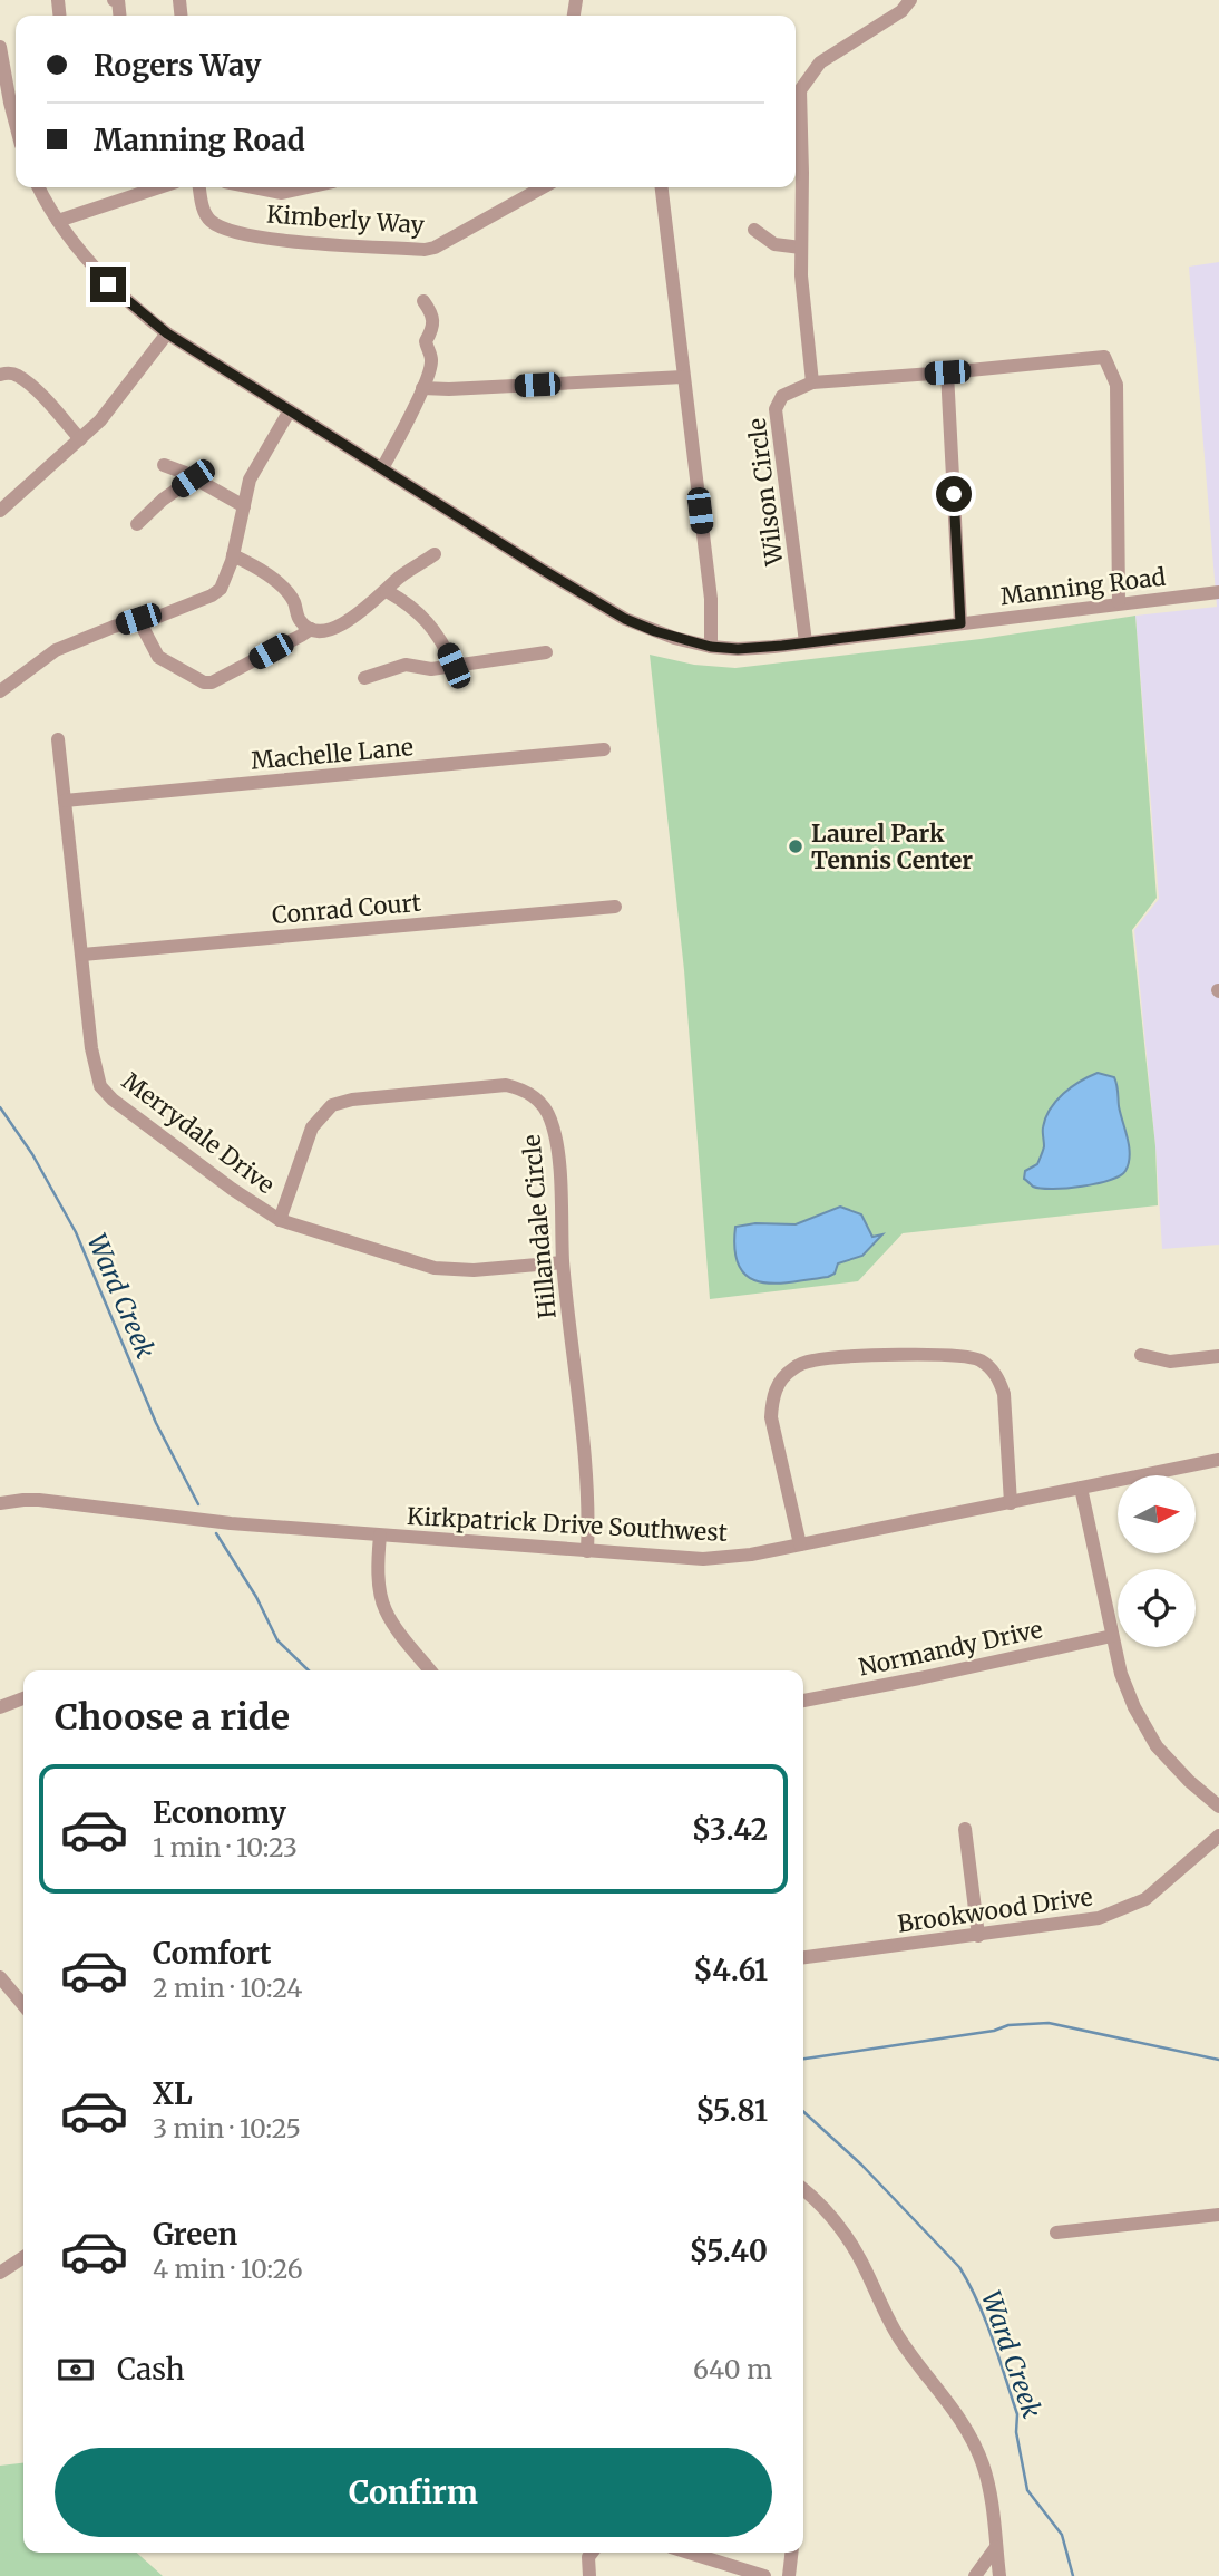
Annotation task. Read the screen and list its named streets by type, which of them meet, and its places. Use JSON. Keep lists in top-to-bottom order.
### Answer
{
  "streets": {
    "street": [
      "Kimberly Way",
      "Wilson Circle",
      "Manning Road",
      "Machelle Lane",
      "Conrad Court",
      "Merrydale Drive",
      "Hillandale Circle",
      "Kirkpatrick Drive Southwest",
      "Normandy Drive",
      "Brookwood Drive"
    ]
  },
  "crossings": [
    ["Wilson Circle", "Manning Road"],
    ["Machelle Lane", "Merrydale Drive"],
    ["Conrad Court", "Merrydale Drive"],
    ["Merrydale Drive", "Hillandale Circle"],
    ["Hillandale Circle", "Kirkpatrick Drive Southwest"]
  ],
  "water": ["Ward Creek"],
  "places": ["Laurel Park Tennis Center"],
  "north": "right",
  "page": {
    "banner": ["Rogers Way", "Manning Road"],
    "heading": "Choose a ride",
    "list": [
      {
        "name": "Economy",
        "note": "1 min · 10:23",
        "value": "$3.42"
      },
      {
        "name": "Comfort",
        "note": "2 min · 10:24",
        "value": "$4.61"
      },
      {
        "name": "XL",
        "note": "3 min · 10:25",
        "value": "$5.81"
      },
      {
        "name": "Green",
        "note": "4 min · 10:26",
        "value": "$5.40"
      }
    ],
    "pay": ["Cash", "640 m"],
    "buttons": "Confirm"
  }
}
